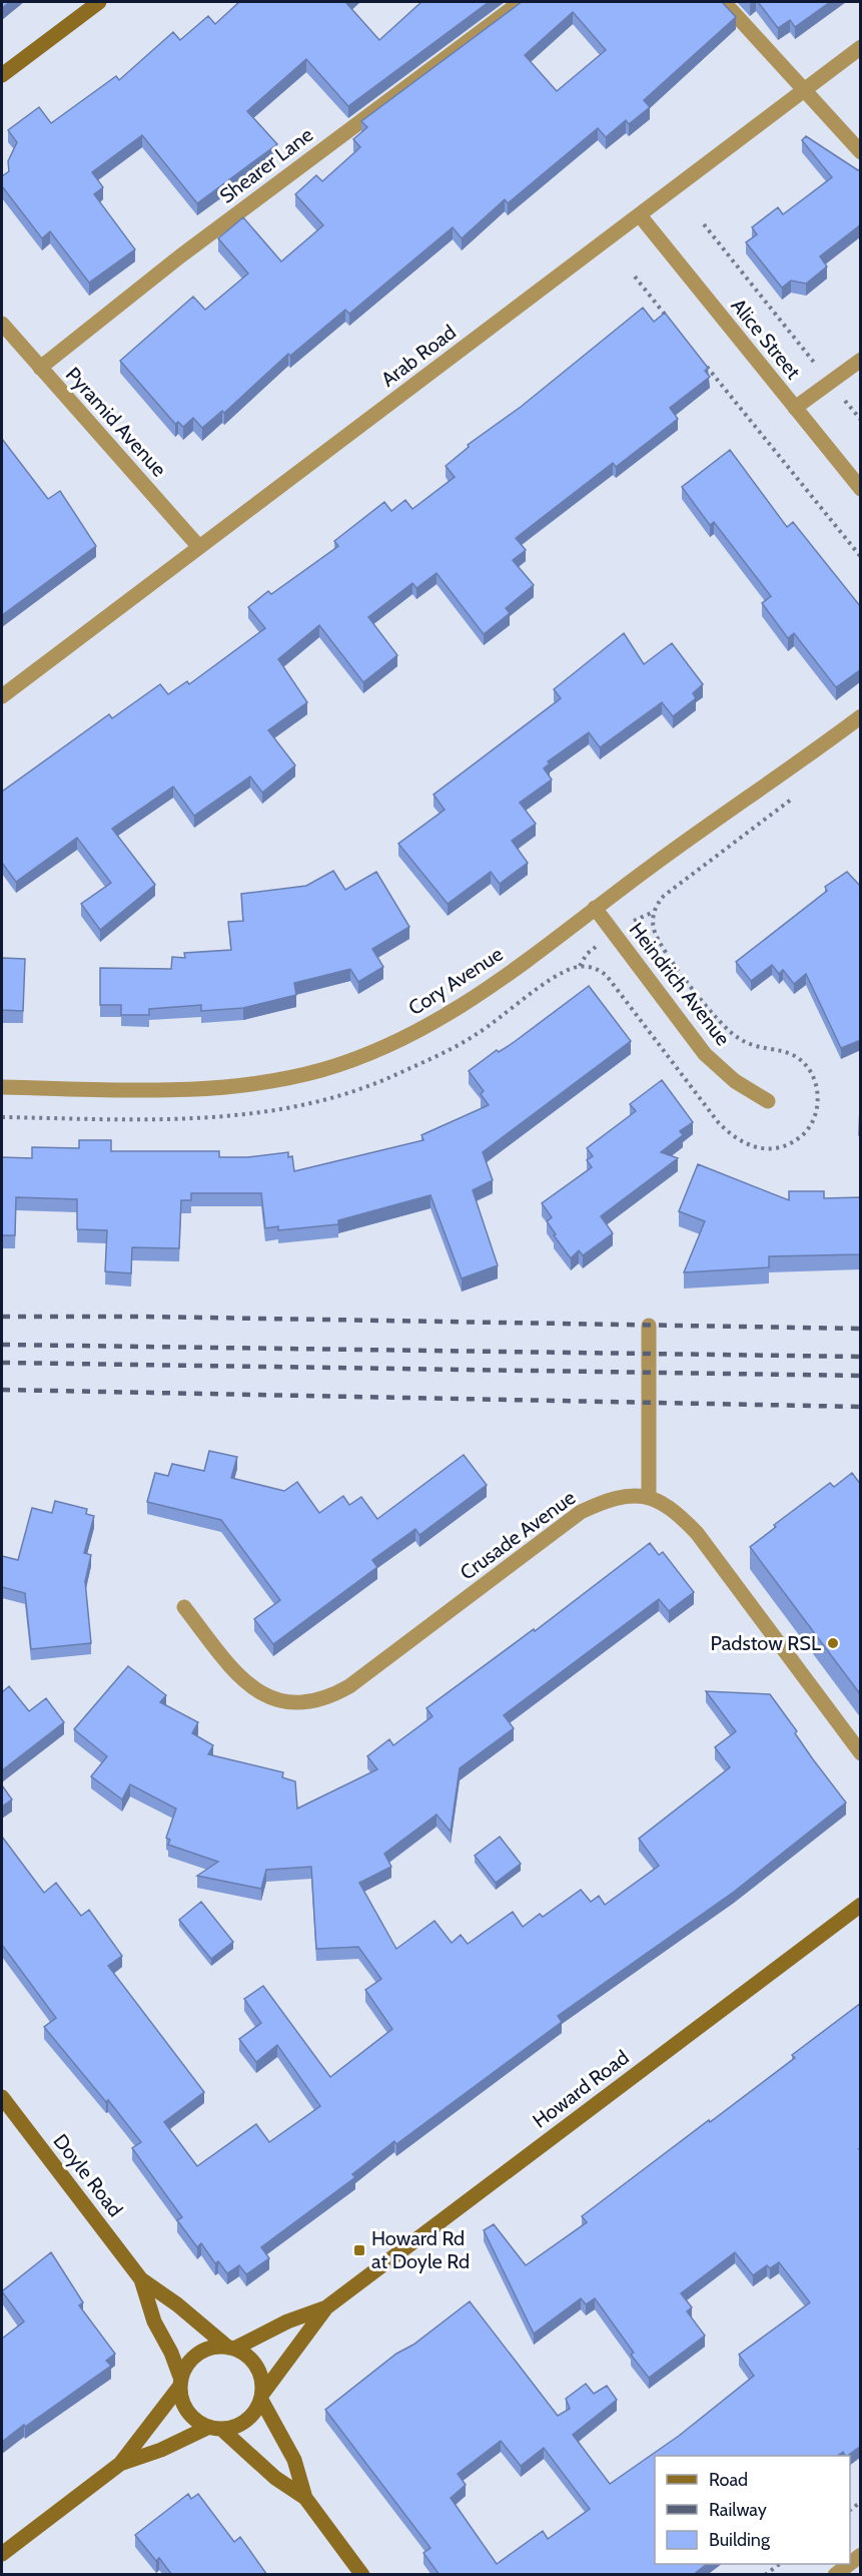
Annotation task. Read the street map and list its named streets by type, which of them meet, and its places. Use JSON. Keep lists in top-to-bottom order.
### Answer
{
  "streets": {
    "street": [
      "Shearer Lane",
      "Alice Street",
      "Arab Road",
      "Pyramid Avenue",
      "Cory Avenue",
      "Heindrich Avenue",
      "Crusade Avenue",
      "Howard Road",
      "Doyle Road"
    ]
  },
  "crossings": [
    ["Shearer Lane", "Pyramid Avenue"],
    ["Alice Street", "Arab Road"],
    ["Arab Road", "Pyramid Avenue"],
    ["Cory Avenue", "Heindrich Avenue"],
    ["Howard Road", "Doyle Road"]
  ],
  "places": {
    "other": ["Padstow RSL"],
    "transit": ["Howard Rd at Doyle Rd"]
  },
  "legend": ["Road", "Railway", "Building"]
}
